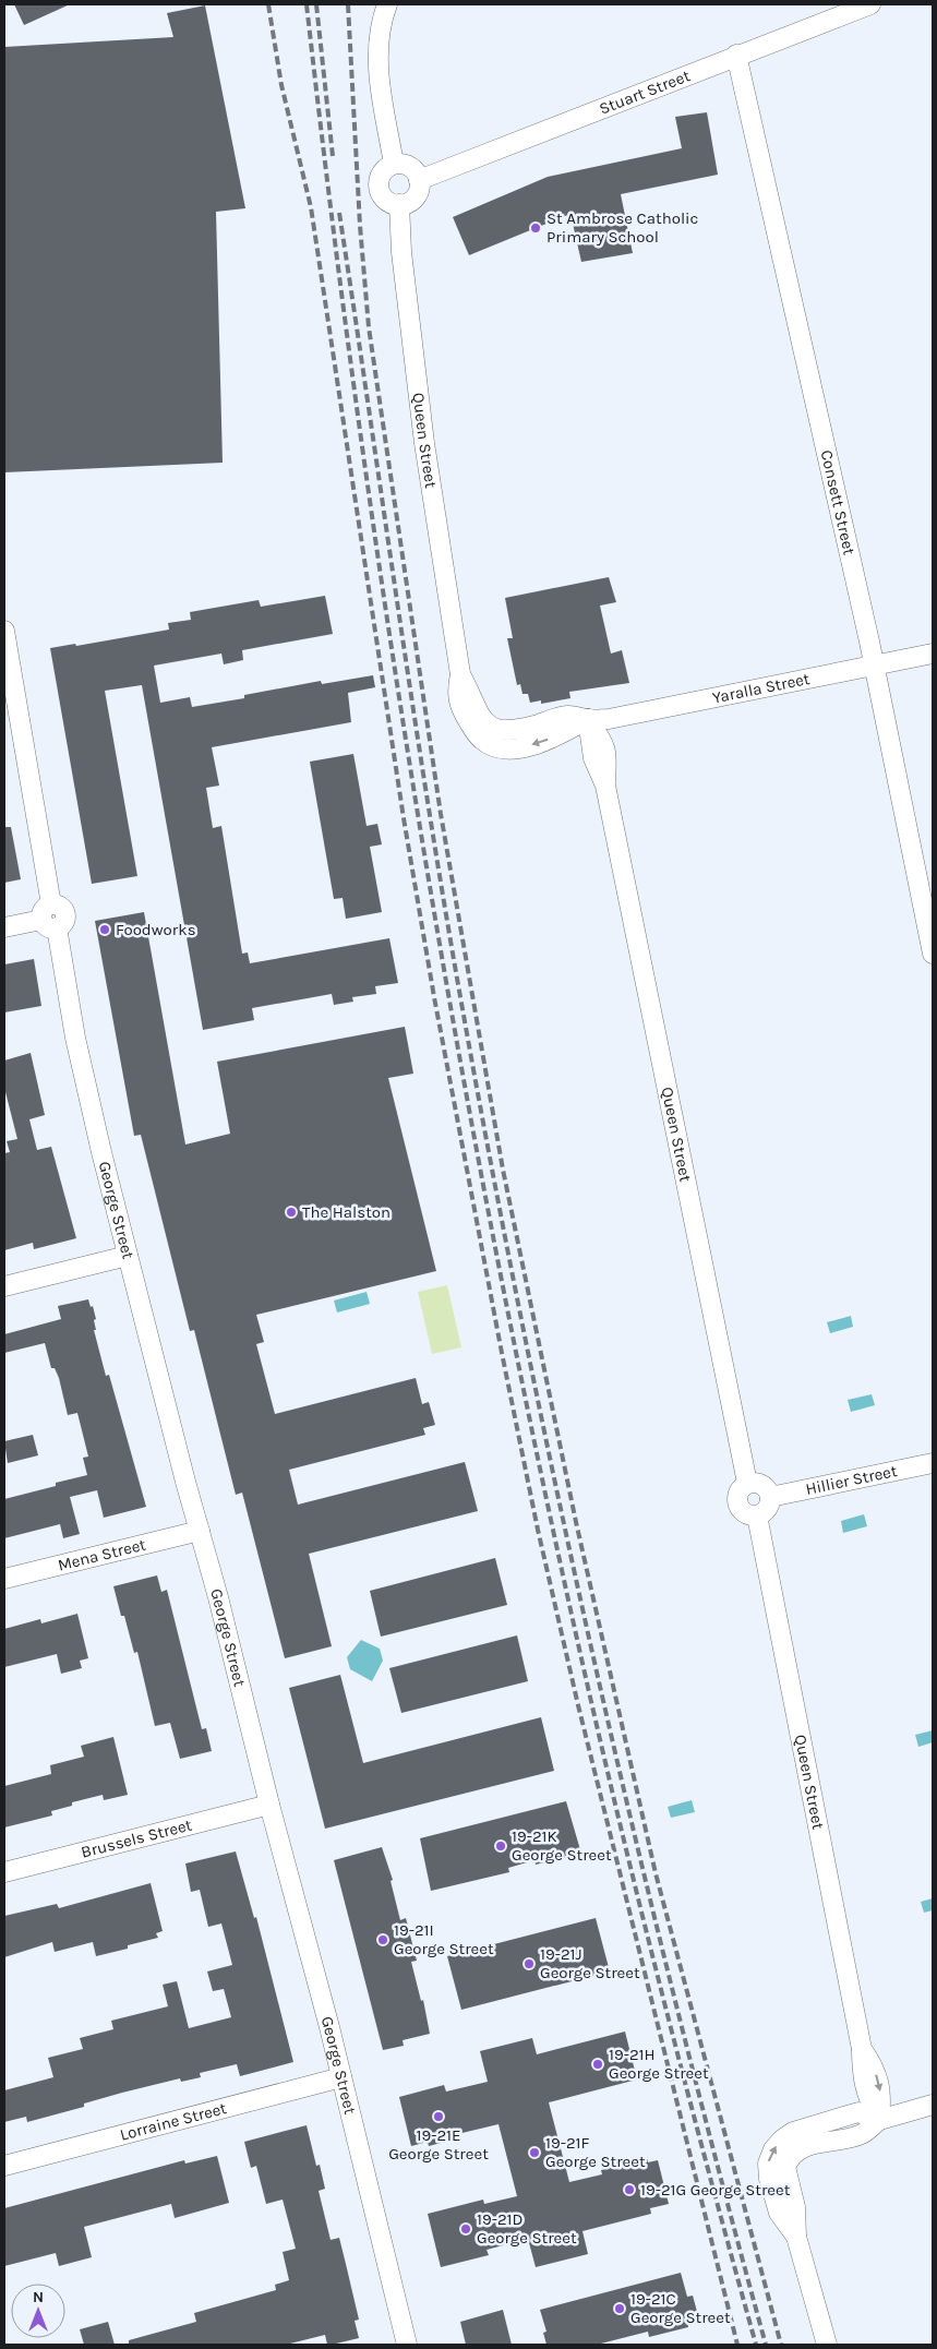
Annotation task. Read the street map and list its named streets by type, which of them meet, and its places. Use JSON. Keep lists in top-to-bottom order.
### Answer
{
  "streets": {
    "street": [
      "Stuart Street",
      "Queen Street",
      "Consett Street",
      "Yaralla Street",
      "George Street",
      "Hillier Street",
      "Mena Street",
      "Brussels Street",
      "Lorraine Street"
    ]
  },
  "crossings": [
    ["Stuart Street", "Queen Street"],
    ["Stuart Street", "Consett Street"],
    ["Queen Street", "Yaralla Street"],
    ["Queen Street", "Hillier Street"],
    ["Consett Street", "Yaralla Street"],
    ["George Street", "Mena Street"],
    ["George Street", "Brussels Street"],
    ["George Street", "Lorraine Street"]
  ],
  "places": [
    "St Ambrose Catholic Primary School",
    "Foodworks",
    "The Halston",
    "19-21K George Street",
    "19-21I George Street",
    "19-21J George Street",
    "19-21H George Street",
    "19-21E George Street",
    "19-21F George Street",
    "19-21G George Street",
    "19-21D George Street",
    "19-21C George Street"
  ],
  "north": "top"
}
